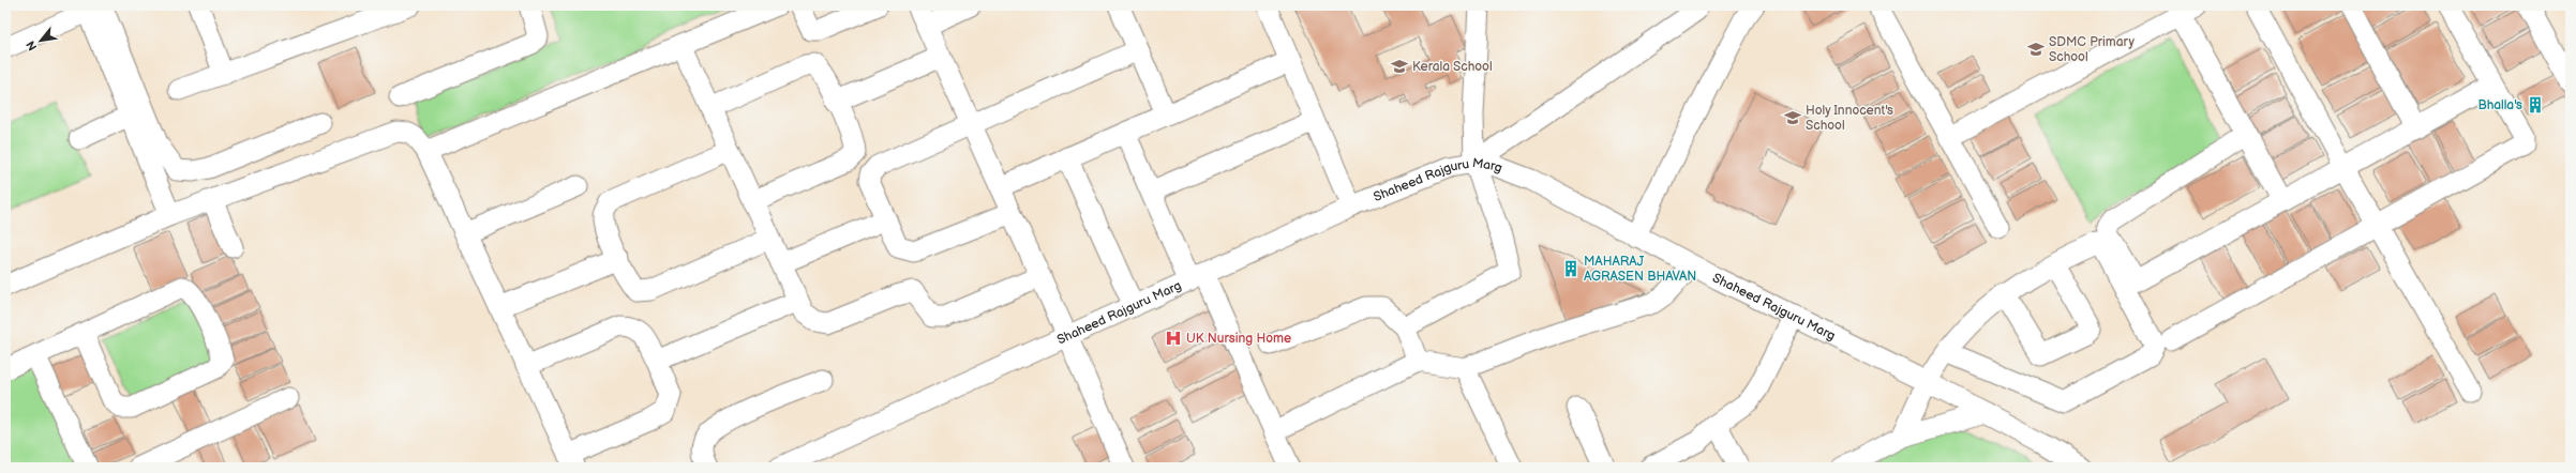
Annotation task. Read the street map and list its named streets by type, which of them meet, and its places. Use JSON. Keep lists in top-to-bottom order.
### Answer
{
  "streets": {
    "street": ["Shaheed Rajguru Marg"]
  },
  "places": {
    "school or university": ["SDMC Primary School", "Kerala School", "Holy Innocent's School"],
    "building": ["Bhalla's", "MAHARAJ AGRASEN BHAVAN"],
    "hospital": ["UK Nursing Home"]
  },
  "north": "bottom left"
}
